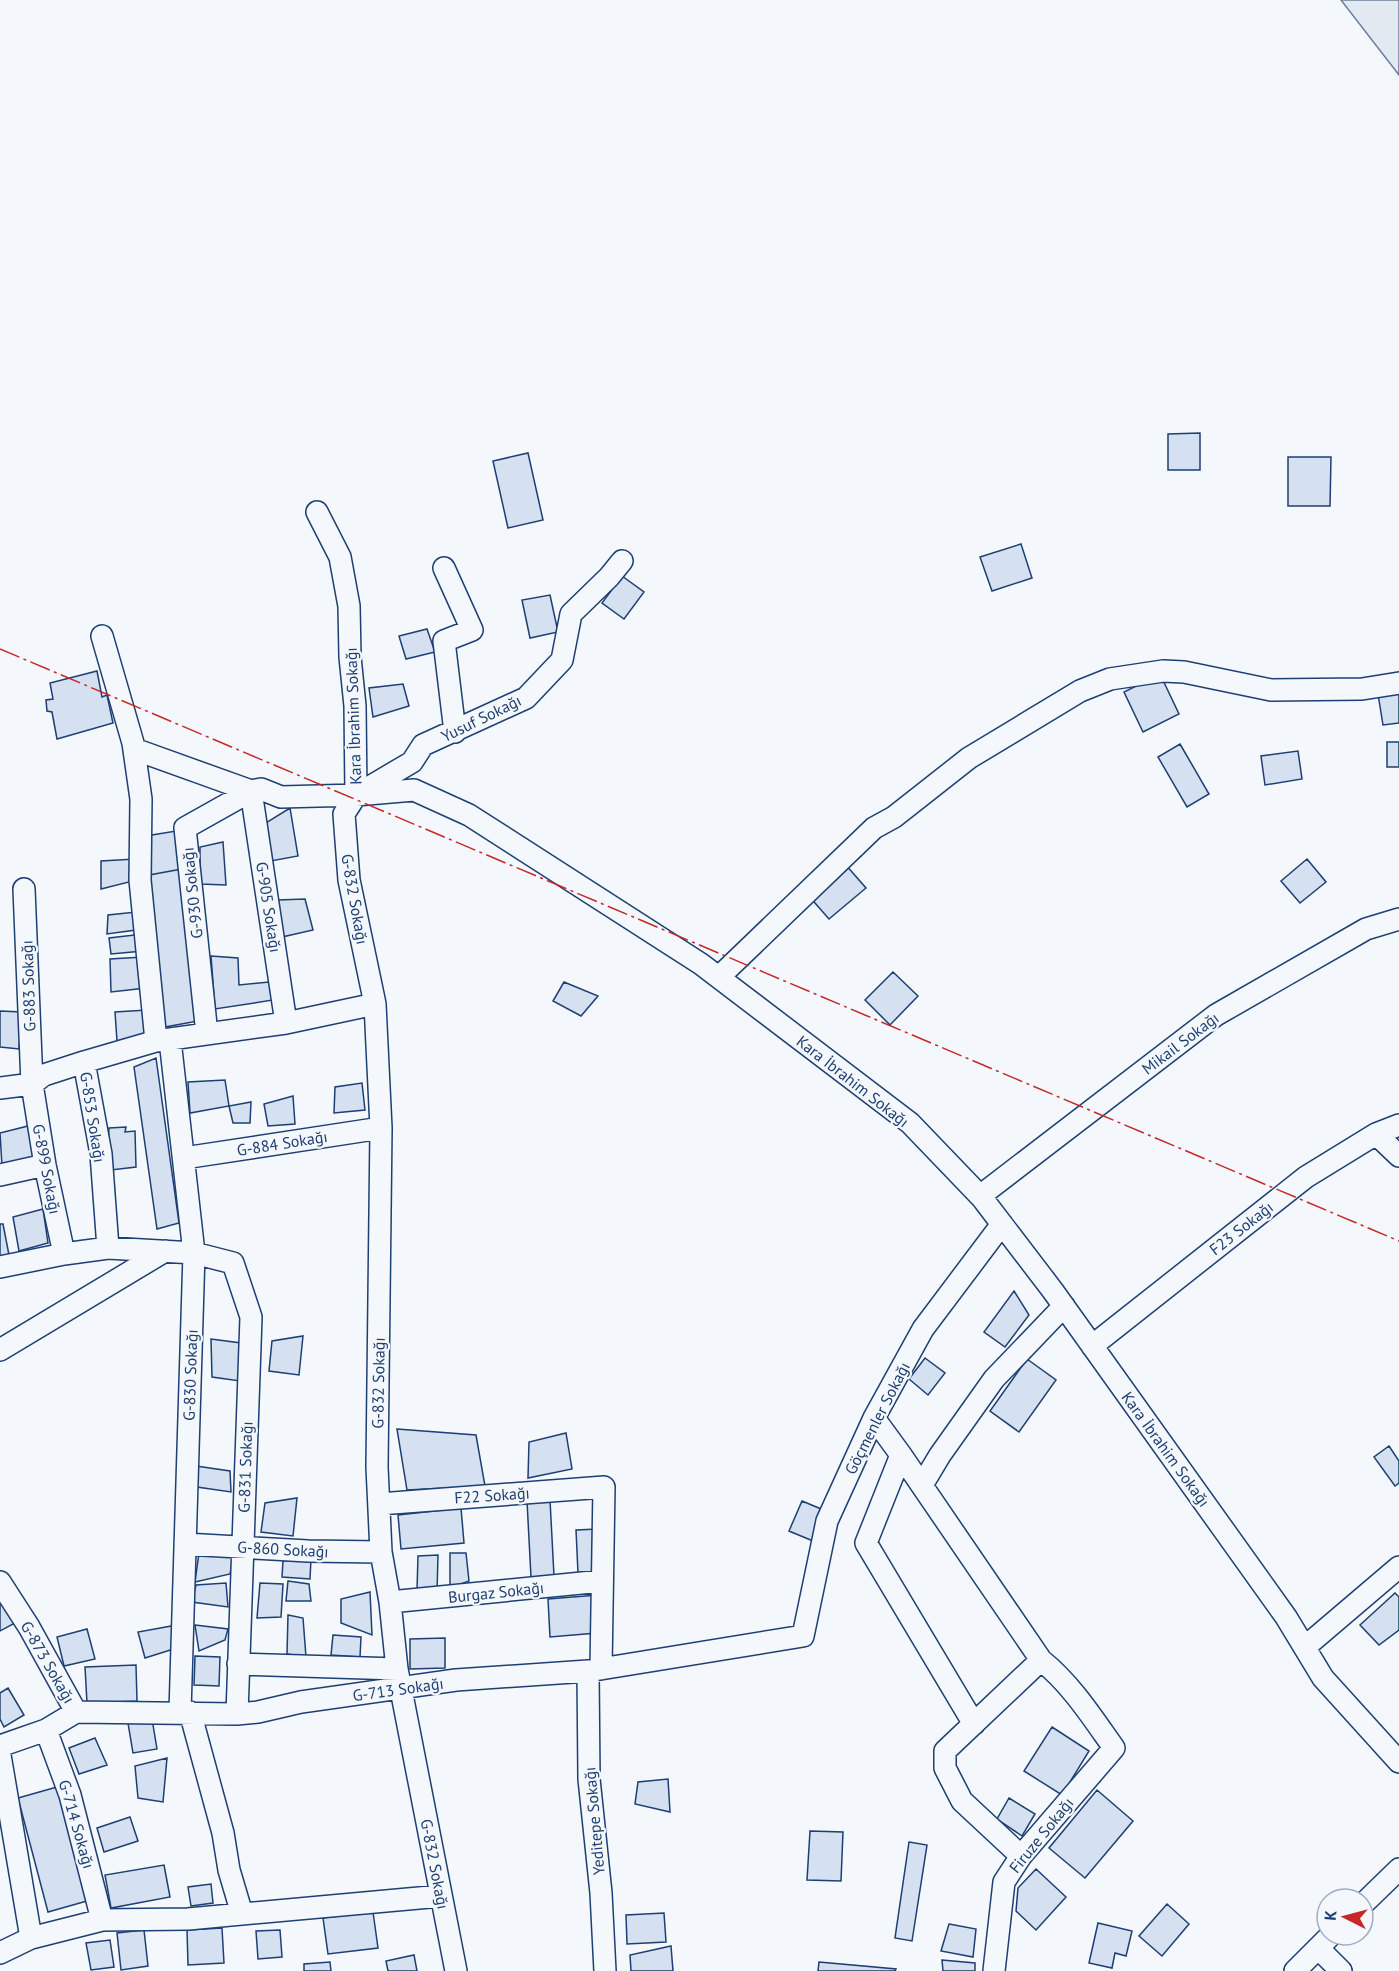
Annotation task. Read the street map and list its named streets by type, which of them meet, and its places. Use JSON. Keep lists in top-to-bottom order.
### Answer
{
  "streets": {
    "street": [
      "Kara İbrahim Sokağı",
      "Yusuf Sokağı",
      "G-930 Sokağı",
      "G-832 Sokağı",
      "G-905 Sokağı",
      "G-883 Sokağı",
      "Mikail Sokağı",
      "G-853 Sokağı",
      "G-884 Sokağı",
      "G-899 Sokağı",
      "F23 Sokağı",
      "G-830 Sokağı",
      "Göçmenler Sokağı",
      "G-831 Sokağı",
      "F22 Sokağı",
      "G-860 Sokağı",
      "Burgaz Sokağı",
      "G-873 Sokağı",
      "G-713 Sokağı",
      "Yeditepe Sokağı",
      "G-714 Sokağı",
      "Firuze Sokağı"
    ]
  },
  "crossings": [
    ["Kara İbrahim Sokağı", "Yusuf Sokağı"],
    ["Kara İbrahim Sokağı", "G-832 Sokağı"],
    ["Kara İbrahim Sokağı", "Mikail Sokağı"],
    ["Kara İbrahim Sokağı", "F23 Sokağı"],
    ["Kara İbrahim Sokağı", "Göçmenler Sokağı"],
    ["Yusuf Sokağı", "G-832 Sokağı"],
    ["G-930 Sokağı", "G-905 Sokağı"],
    ["G-832 Sokağı", "G-884 Sokağı"],
    ["G-832 Sokağı", "F22 Sokağı"],
    ["G-832 Sokağı", "G-860 Sokağı"],
    ["G-832 Sokağı", "Burgaz Sokağı"],
    ["G-832 Sokağı", "G-713 Sokağı"],
    ["G-883 Sokağı", "G-899 Sokağı"],
    ["G-853 Sokağı", "G-830 Sokağı"],
    ["G-884 Sokağı", "G-830 Sokağı"],
    ["G-830 Sokağı", "G-831 Sokağı"],
    ["G-830 Sokağı", "G-860 Sokağı"],
    ["G-830 Sokağı", "G-713 Sokağı"],
    ["Göçmenler Sokağı", "G-713 Sokağı"],
    ["G-831 Sokağı", "G-860 Sokağı"],
    ["G-831 Sokağı", "G-713 Sokağı"],
    ["F22 Sokağı", "Yeditepe Sokağı"],
    ["Burgaz Sokağı", "Yeditepe Sokağı"],
    ["G-873 Sokağı", "G-713 Sokağı"],
    ["G-713 Sokağı", "Yeditepe Sokağı"]
  ],
  "north": "left"
}
